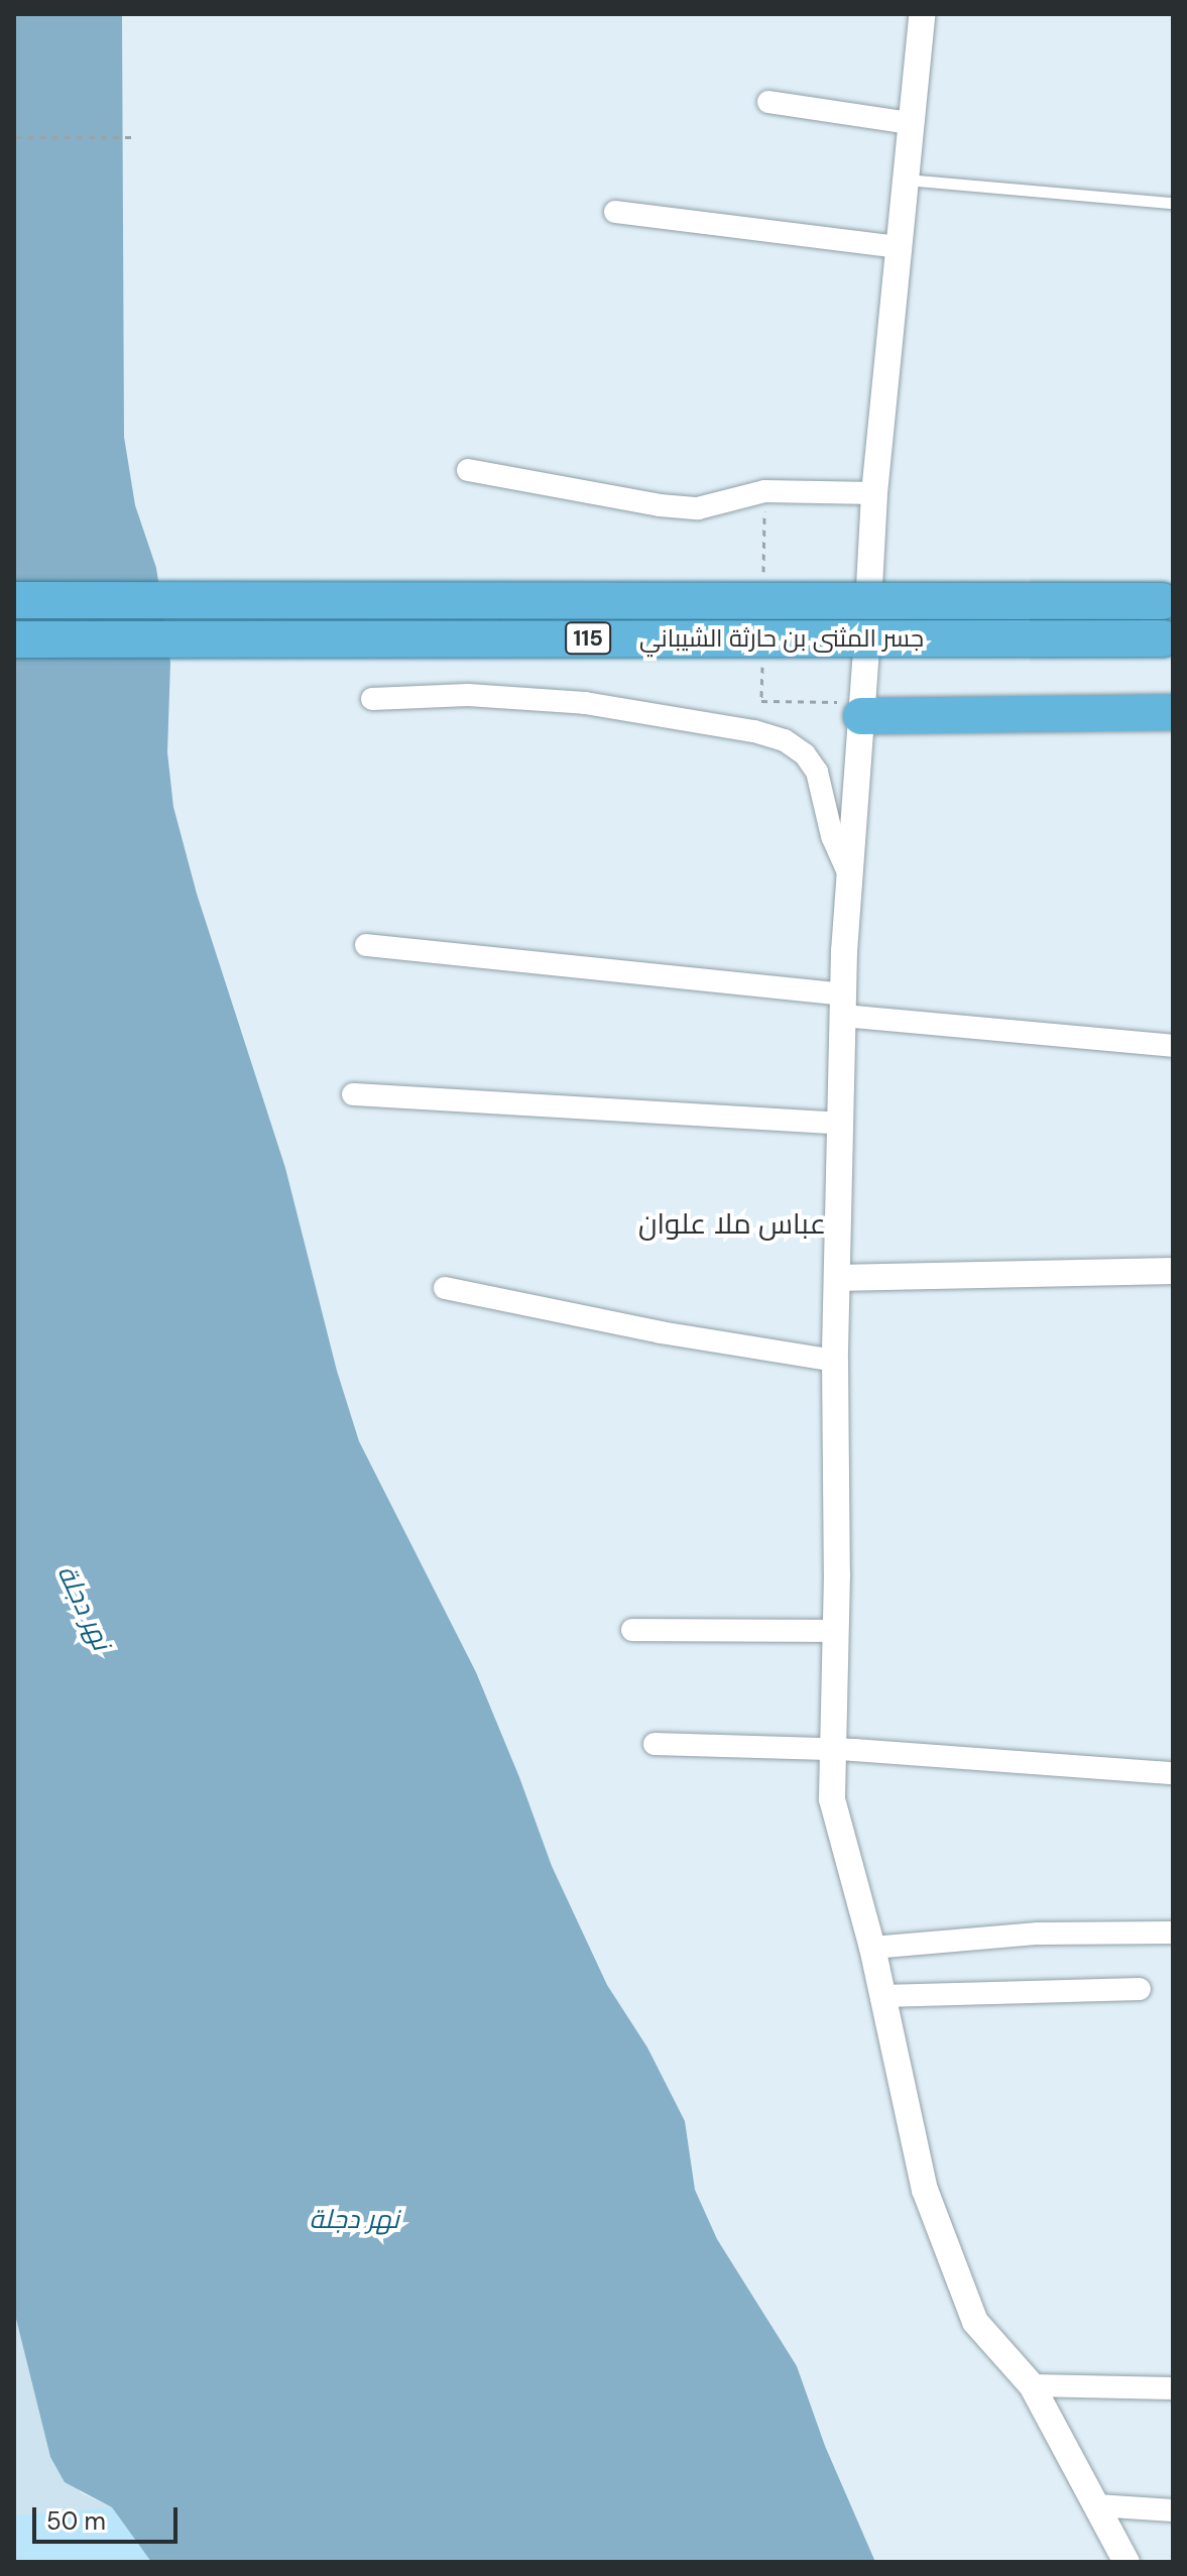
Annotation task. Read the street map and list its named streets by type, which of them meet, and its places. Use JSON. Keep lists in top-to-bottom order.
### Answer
{
  "streets": {
    "highway": ["115", "جسر المثنى بن حارثة الشيباني"]
  },
  "districts": ["عباس ملا علوان"],
  "water": ["نهر دجلة"],
  "scale_bar": "50 m"
}
